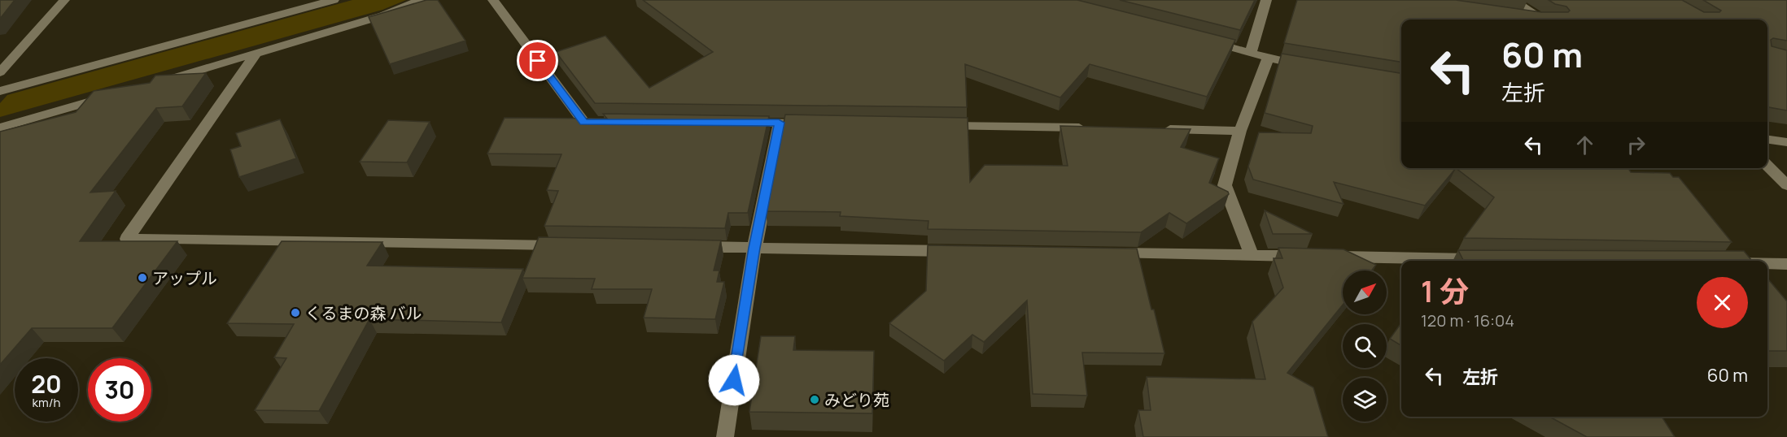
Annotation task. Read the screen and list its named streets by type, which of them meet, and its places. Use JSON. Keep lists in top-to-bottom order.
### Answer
{
  "places": ["アップル", "くるまの森 バル", "みどり苑"],
  "north": "top right",
  "page": {
    "turn": ["60 m", "左折"],
    "heading": ["1 分", "120 m · 16:04"],
    "list": [
      {
        "name": "左折",
        "value": "60 m"
      }
    ],
    "speed": "20 km/h",
    "limit": "30"
  }
}
